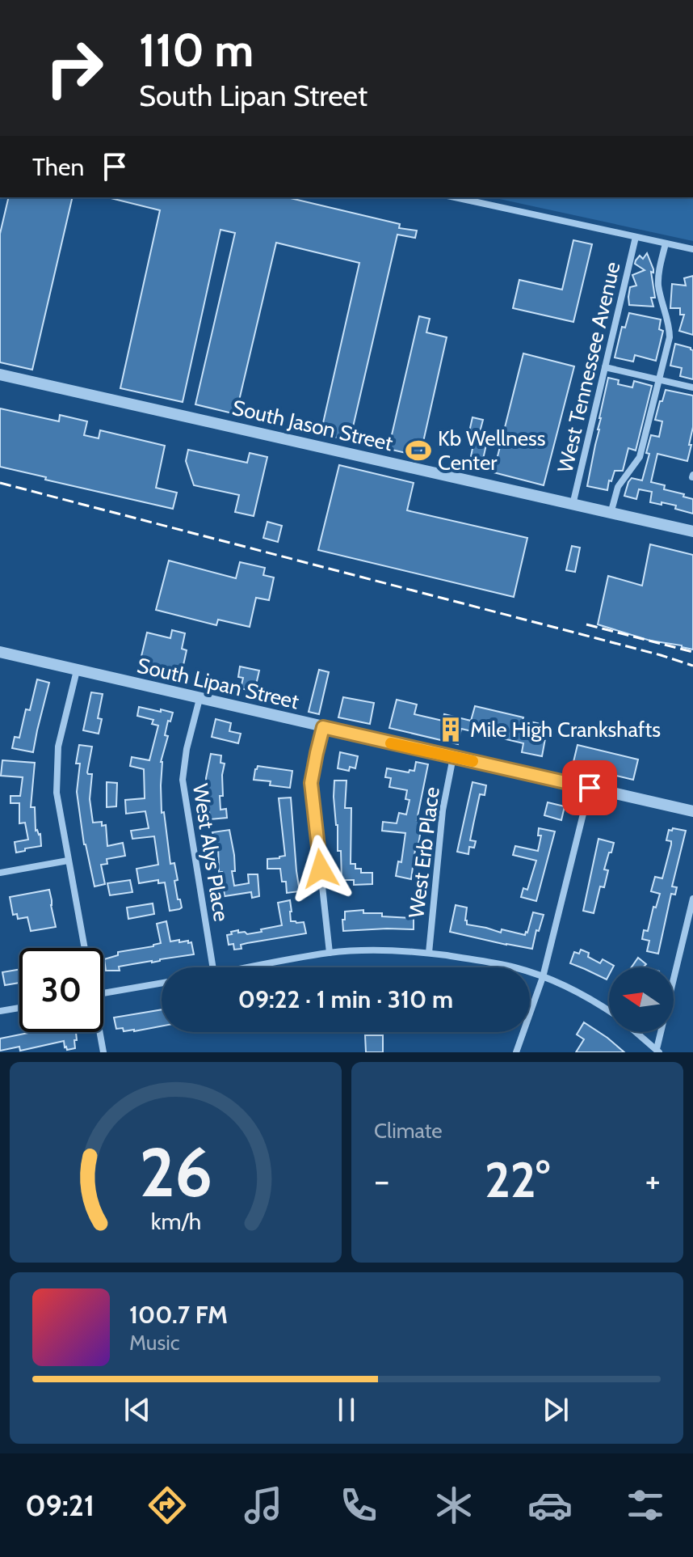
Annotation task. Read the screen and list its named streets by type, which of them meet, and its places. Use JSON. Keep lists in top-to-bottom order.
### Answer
{
  "streets": {
    "street": [
      "West Tennessee Avenue",
      "South Jason Street",
      "South Lipan Street",
      "West Alys Place",
      "West Erb Place"
    ]
  },
  "crossings": [
    ["West Tennessee Avenue", "South Jason Street"],
    ["South Lipan Street", "West Alys Place"],
    ["South Lipan Street", "West Erb Place"]
  ],
  "places": {
    "sports": ["Kb Wellness Center"],
    "building": ["Mile High Crankshafts"]
  },
  "north": "left",
  "page": {
    "turn": ["110 m", "South Lipan Street"],
    "then": "Then",
    "limit": "30",
    "trip": "09:22 · 1 min · 310 m",
    "tile": "Climate",
    "heat": ["−", "22°", "+"],
    "song": ["100.7 FM", "Music"],
    "tabs": "09:21",
    "gauge": ["26", "km/h"]
  }
}
